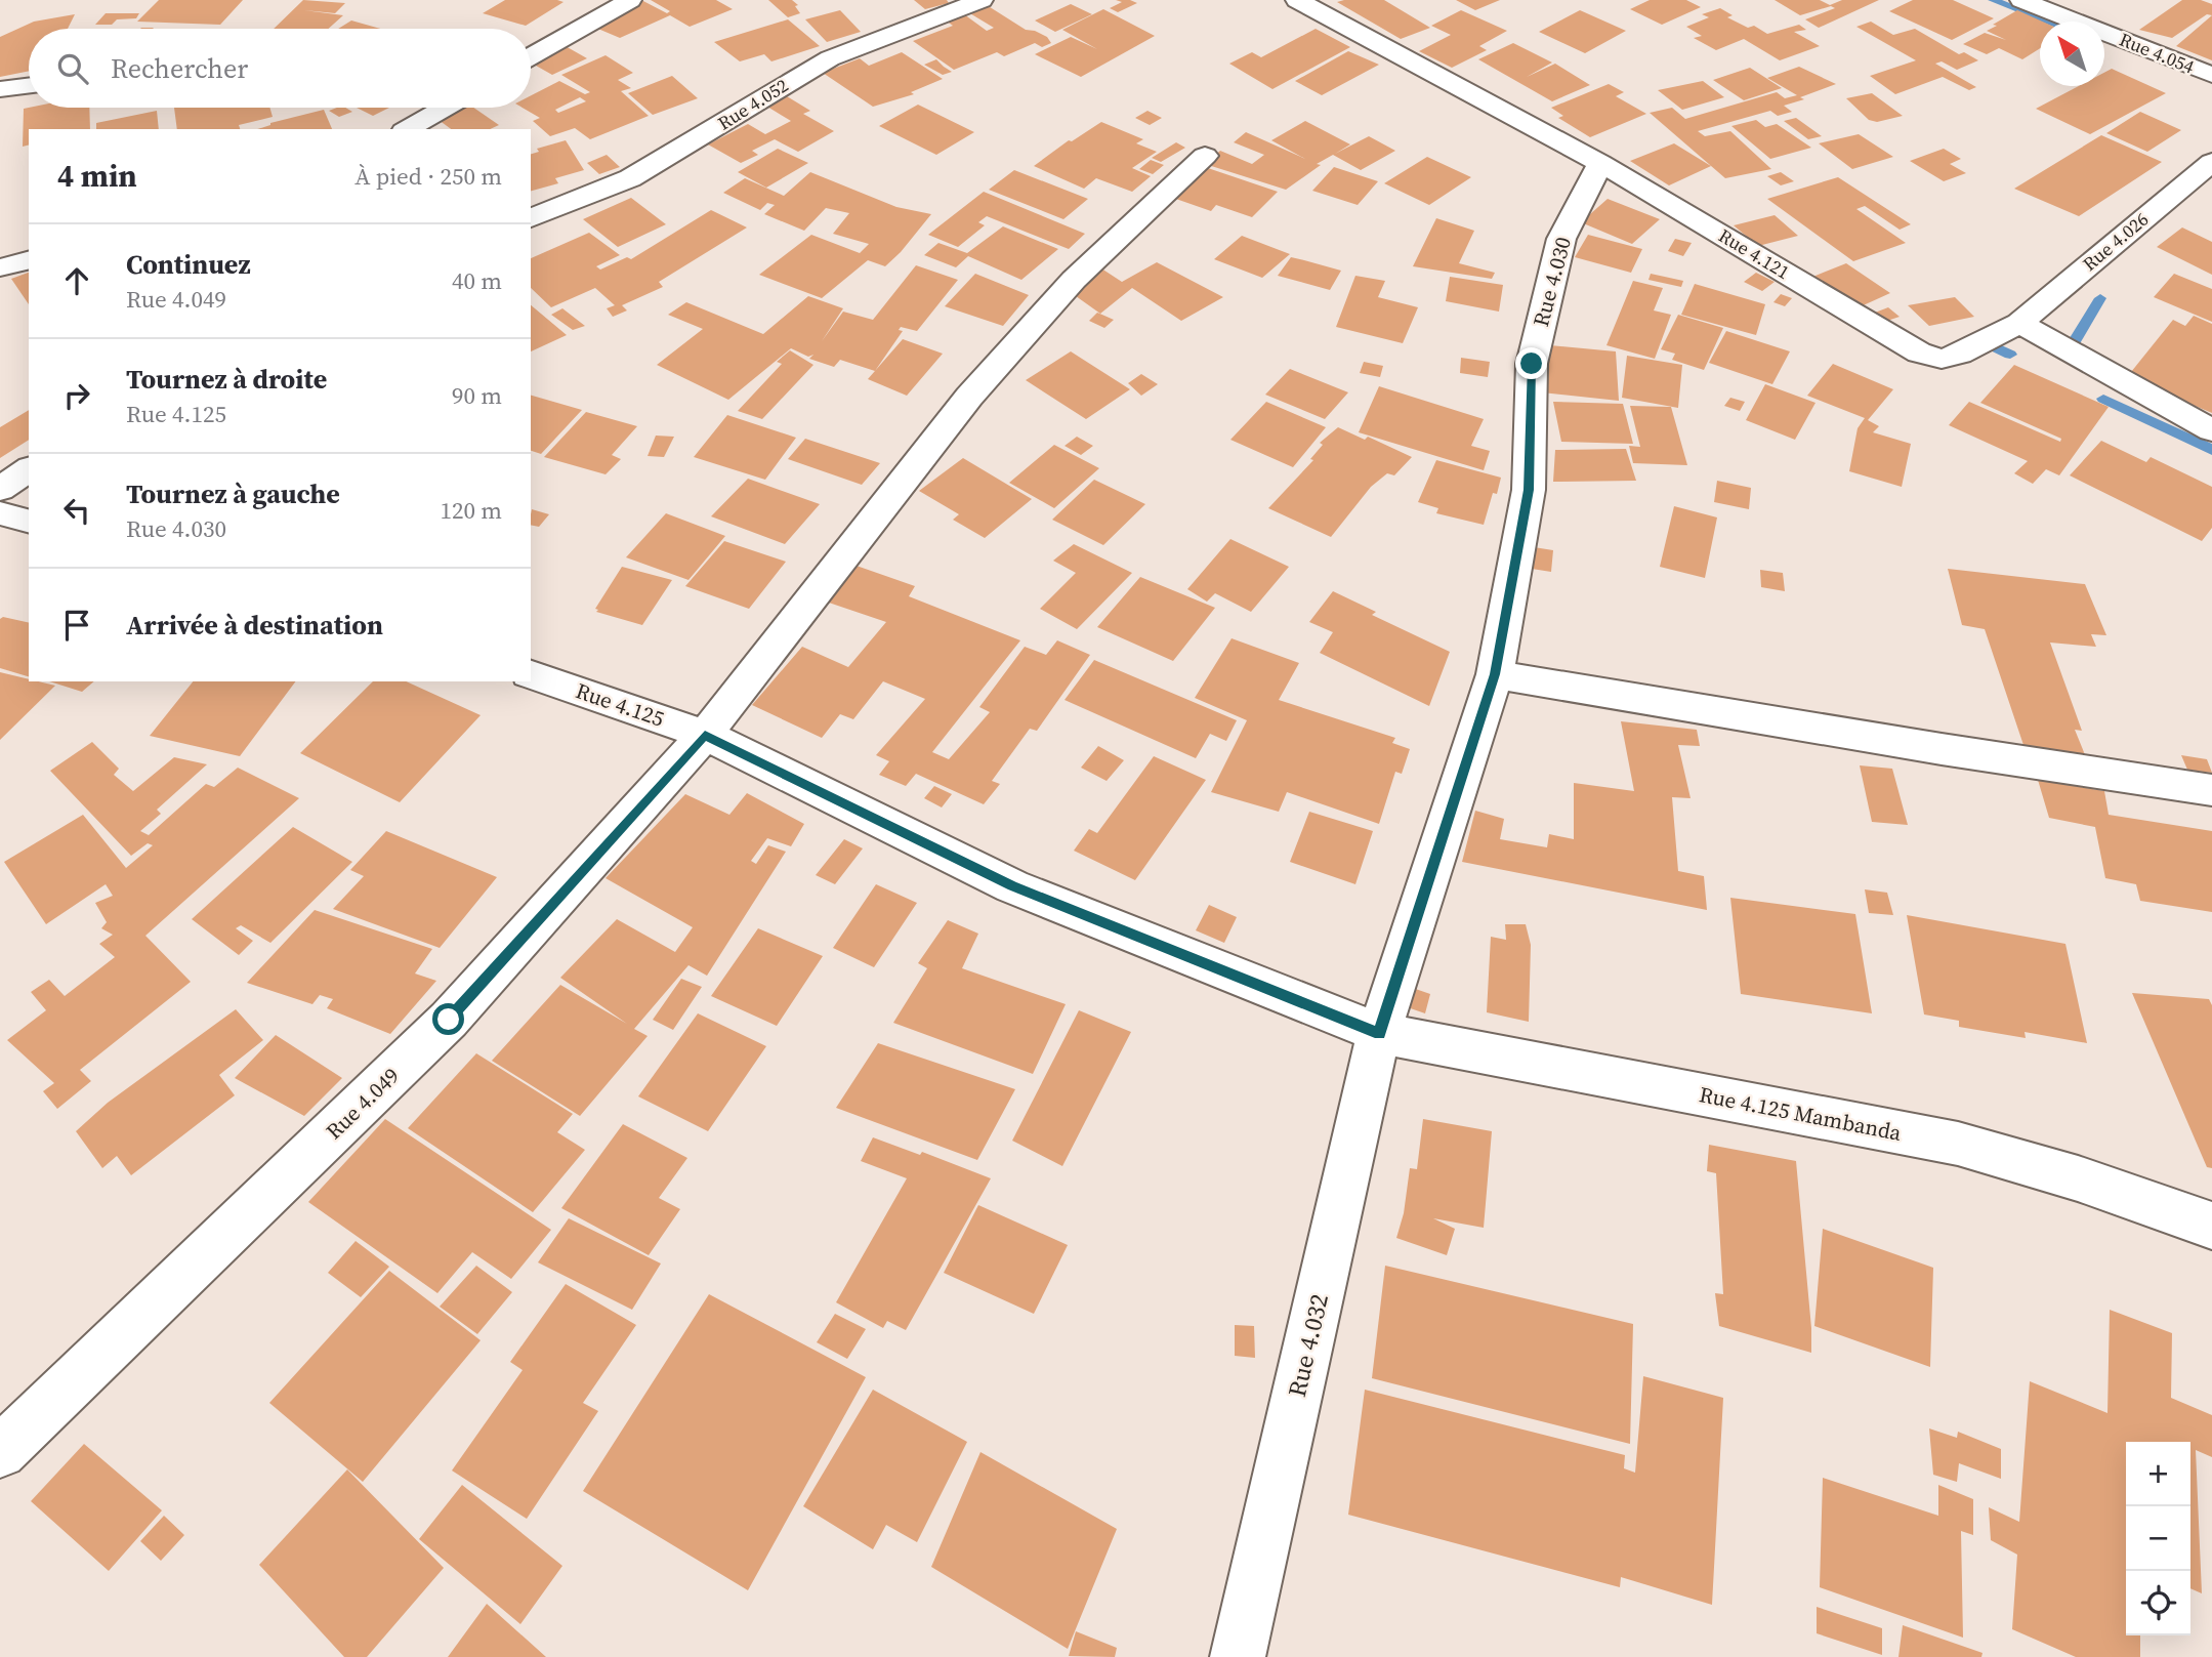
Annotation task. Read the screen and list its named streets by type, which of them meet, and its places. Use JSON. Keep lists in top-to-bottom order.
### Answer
{
  "streets": {
    "street": [
      "Rue 4.054",
      "Rue 4.052",
      "Rue 4.026",
      "Rue 4.121",
      "Rue 4.030",
      "Rue 4.125",
      "Rue 4.049",
      "Rue 4.125 Mambanda",
      "Rue 4.032"
    ]
  },
  "crossings": [
    ["Rue 4.026", "Rue 4.121"],
    ["Rue 4.121", "Rue 4.030"],
    ["Rue 4.030", "Rue 4.125"],
    ["Rue 4.030", "Rue 4.125 Mambanda"],
    ["Rue 4.030", "Rue 4.032"],
    ["Rue 4.125", "Rue 4.049"],
    ["Rue 4.125", "Rue 4.125 Mambanda"],
    ["Rue 4.125", "Rue 4.032"],
    ["Rue 4.125 Mambanda", "Rue 4.032"]
  ],
  "north": "top left",
  "page": {
    "search": "Rechercher",
    "heading": ["4 min", "À pied · 250 m"],
    "list": [
      ["Continuez", "Rue 4.049", "40 m"],
      ["Tournez à droite", "Rue 4.125", "90 m"],
      ["Tournez à gauche", "Rue 4.030", "120 m"],
      "Arrivée à destination"
    ],
    "map_buttons": ["+", "−"]
  }
}
